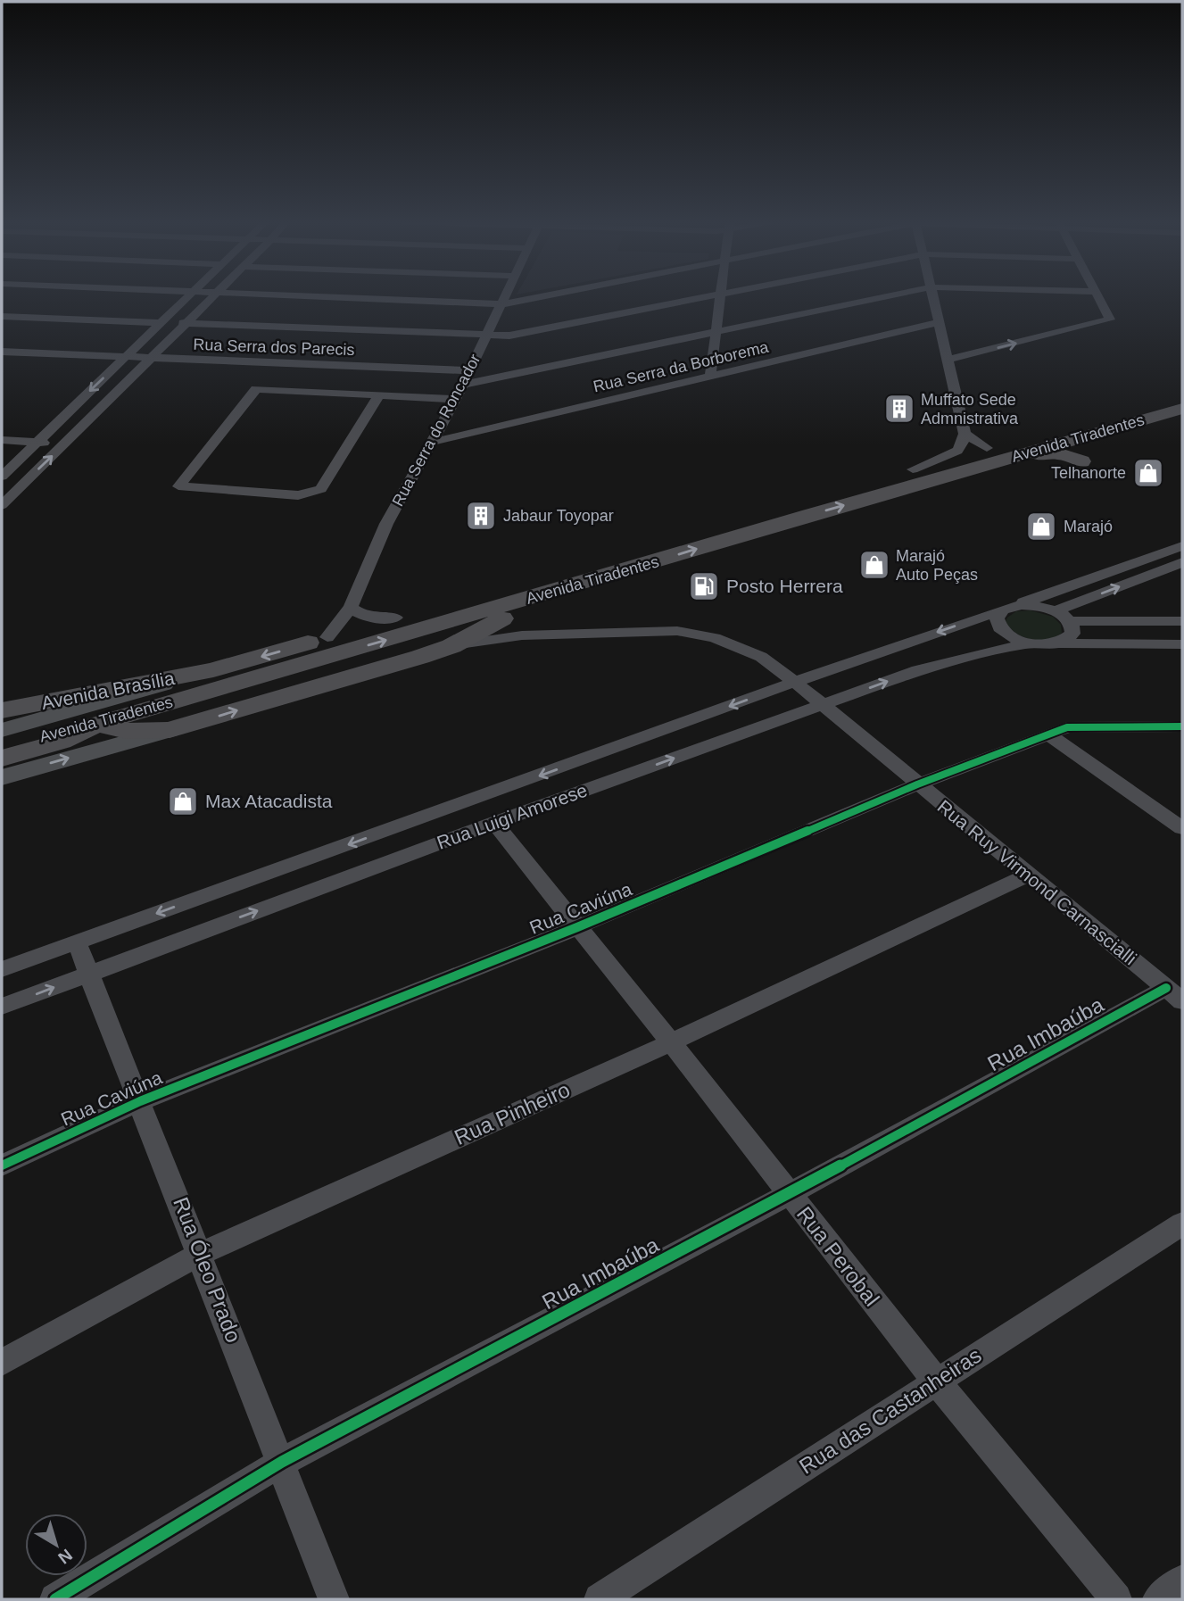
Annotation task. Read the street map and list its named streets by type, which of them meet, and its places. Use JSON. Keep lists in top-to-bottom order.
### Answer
{
  "streets": {
    "highway": ["Avenida Tiradentes", "Avenida Brasília"],
    "street": [
      "Rua Serra dos Parecis",
      "Rua Serra da Borborema",
      "Rua Serra do Roncador",
      "Rua Luigi Amorese",
      "Rua Ruy Virmond Carnascialli",
      "Rua Caviúna",
      "Rua Imbaúba",
      "Rua Pinheiro",
      "Rua Perobal",
      "Rua Óleo Prado",
      "Rua das Castanheiras"
    ]
  },
  "crossings": [
    ["Rua Serra dos Parecis", "Rua Serra do Roncador"],
    ["Rua Serra da Borborema", "Rua Serra do Roncador"],
    ["Rua Serra do Roncador", "Avenida Tiradentes"],
    ["Avenida Tiradentes", "Avenida Brasília"],
    ["Rua Luigi Amorese", "Rua Ruy Virmond Carnascialli"],
    ["Rua Luigi Amorese", "Rua Perobal"],
    ["Rua Luigi Amorese", "Rua Óleo Prado"],
    ["Rua Ruy Virmond Carnascialli", "Rua Caviúna"],
    ["Rua Ruy Virmond Carnascialli", "Rua Imbaúba"],
    ["Rua Ruy Virmond Carnascialli", "Rua Pinheiro"],
    ["Rua Caviúna", "Rua Perobal"],
    ["Rua Caviúna", "Rua Óleo Prado"],
    ["Rua Imbaúba", "Rua Perobal"],
    ["Rua Imbaúba", "Rua Óleo Prado"],
    ["Rua Pinheiro", "Rua Perobal"],
    ["Rua Pinheiro", "Rua Óleo Prado"],
    ["Rua Perobal", "Rua das Castanheiras"]
  ],
  "places": {
    "building": ["Muffato Sede Admnistrativa", "Jabaur Toyopar"],
    "shop": [
      "Telhanorte",
      "Marajó",
      "Marajó Auto Peças",
      "Max Atacadista"
    ],
    "fuel station": ["Posto Herrera"]
  },
  "north": "bottom right"
}
